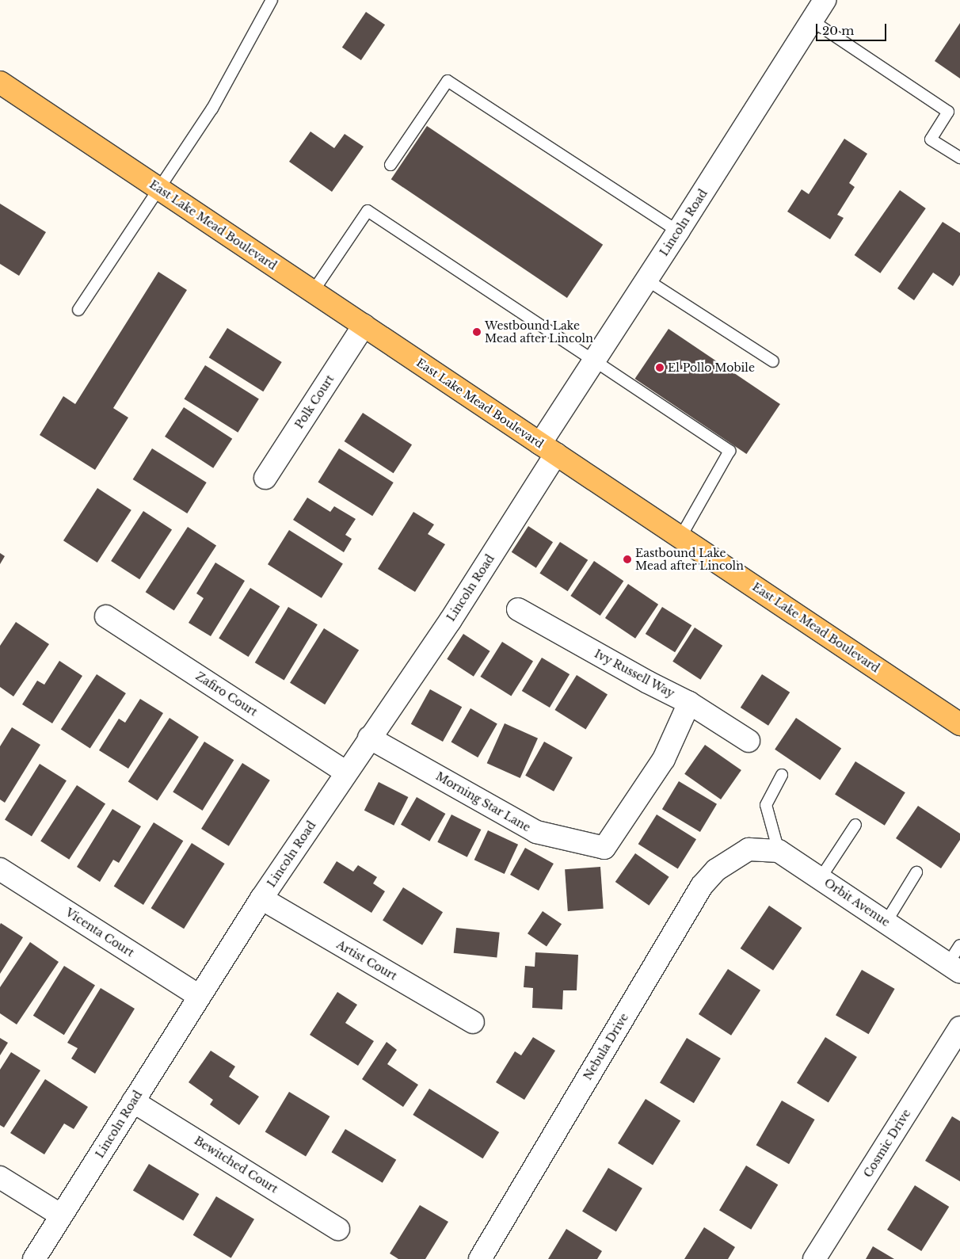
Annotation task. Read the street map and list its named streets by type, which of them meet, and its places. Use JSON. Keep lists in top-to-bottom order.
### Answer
{
  "streets": {
    "main road": ["East Lake Mead Boulevard"],
    "street": [
      "Lincoln Road",
      "Polk Court",
      "Ivy Russell Way",
      "Zafiro Court",
      "Morning Star Lane",
      "Orbit Avenue",
      "Vicenta Court",
      "Artist Court",
      "Nebula Drive",
      "Cosmic Drive",
      "Bewitched Court"
    ]
  },
  "crossings": [
    ["Lincoln Road", "East Lake Mead Boulevard"],
    ["Lincoln Road", "Zafiro Court"],
    ["Lincoln Road", "Morning Star Lane"],
    ["Lincoln Road", "Vicenta Court"],
    ["Lincoln Road", "Artist Court"],
    ["Lincoln Road", "Bewitched Court"],
    ["East Lake Mead Boulevard", "Polk Court"],
    ["Ivy Russell Way", "Morning Star Lane"],
    ["Orbit Avenue", "Nebula Drive"]
  ],
  "places": ["Westbound Lake Mead after Lincoln", "El Pollo Mobile", "Eastbound Lake Mead after Lincoln"],
  "scale_bar": "20 m"
}
